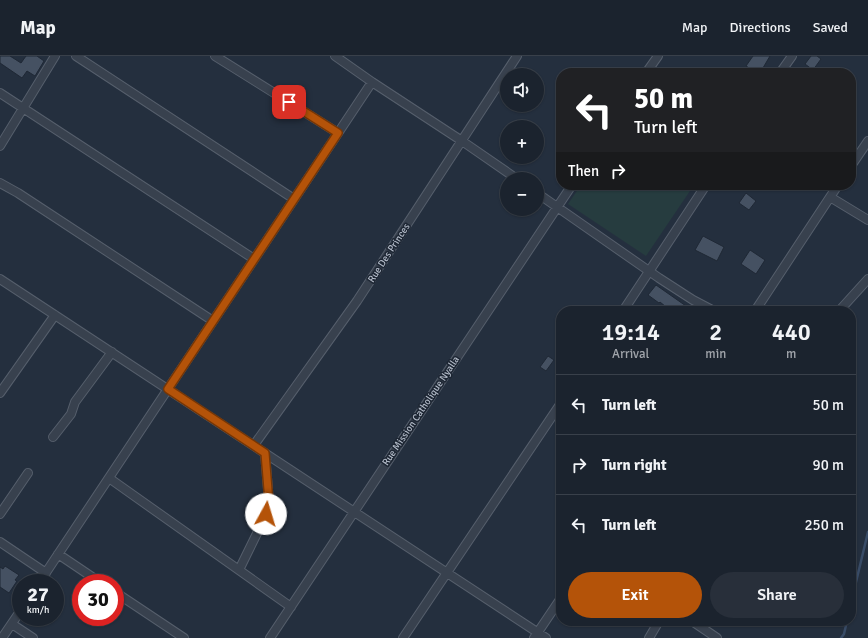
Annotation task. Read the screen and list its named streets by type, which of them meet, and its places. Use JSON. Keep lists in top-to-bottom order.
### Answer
{
  "streets": {
    "street": ["Rue Des Princes", "Rue Mission Catholique Nyalla"]
  },
  "page": {
    "header": "Map",
    "nav": ["Map", "Directions", "Saved"],
    "map_buttons": ["+", "−"],
    "turn": ["50 m", "Turn left"],
    "then": "Then",
    "eta": [
      "19:14",
      "Arrival",
      "2",
      "min",
      "440",
      "m"
    ],
    "list": [
      {
        "name": "Turn left",
        "value": "50 m"
      },
      {
        "name": "Turn right",
        "value": "90 m"
      },
      {
        "name": "Turn left",
        "value": "250 m"
      }
    ],
    "buttons": ["Exit", "Share"],
    "speed": "27 km/h",
    "limit": "30"
  }
}
